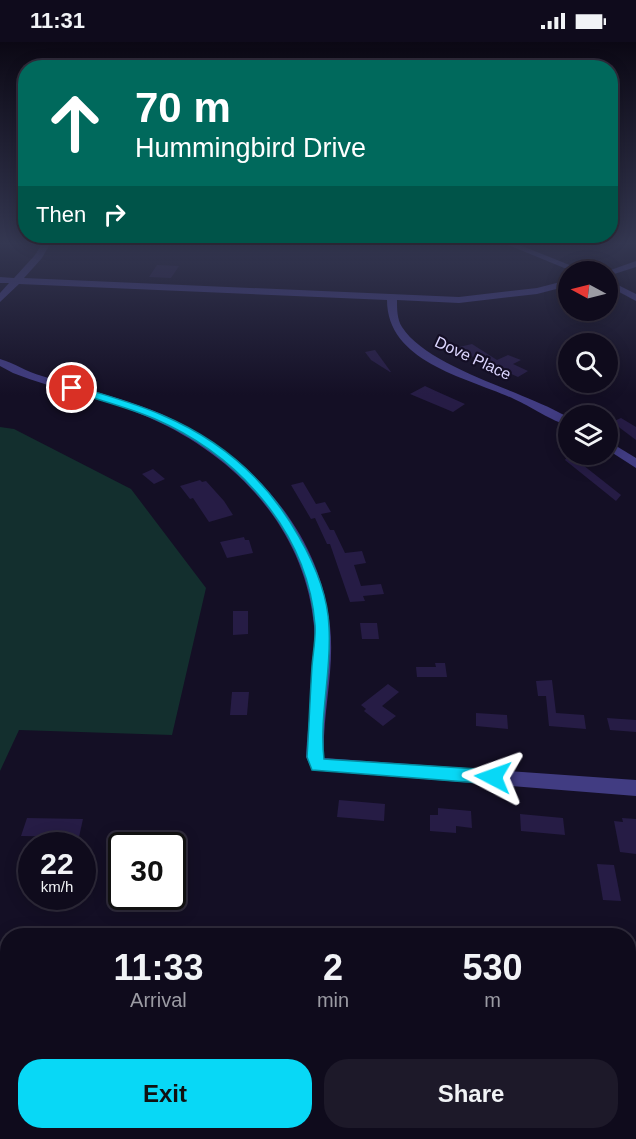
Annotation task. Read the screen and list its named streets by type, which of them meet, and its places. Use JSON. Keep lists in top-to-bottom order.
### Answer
{
  "streets": {
    "street": ["Dove Place"]
  },
  "north": "left",
  "page": {
    "status": "11:31",
    "turn": ["70 m", "Hummingbird Drive"],
    "then": "Then",
    "speed": "22 km/h",
    "limit": "30",
    "eta": [
      "11:33",
      "Arrival",
      "2",
      "min",
      "530",
      "m"
    ],
    "buttons": ["Exit", "Share"]
  }
}
